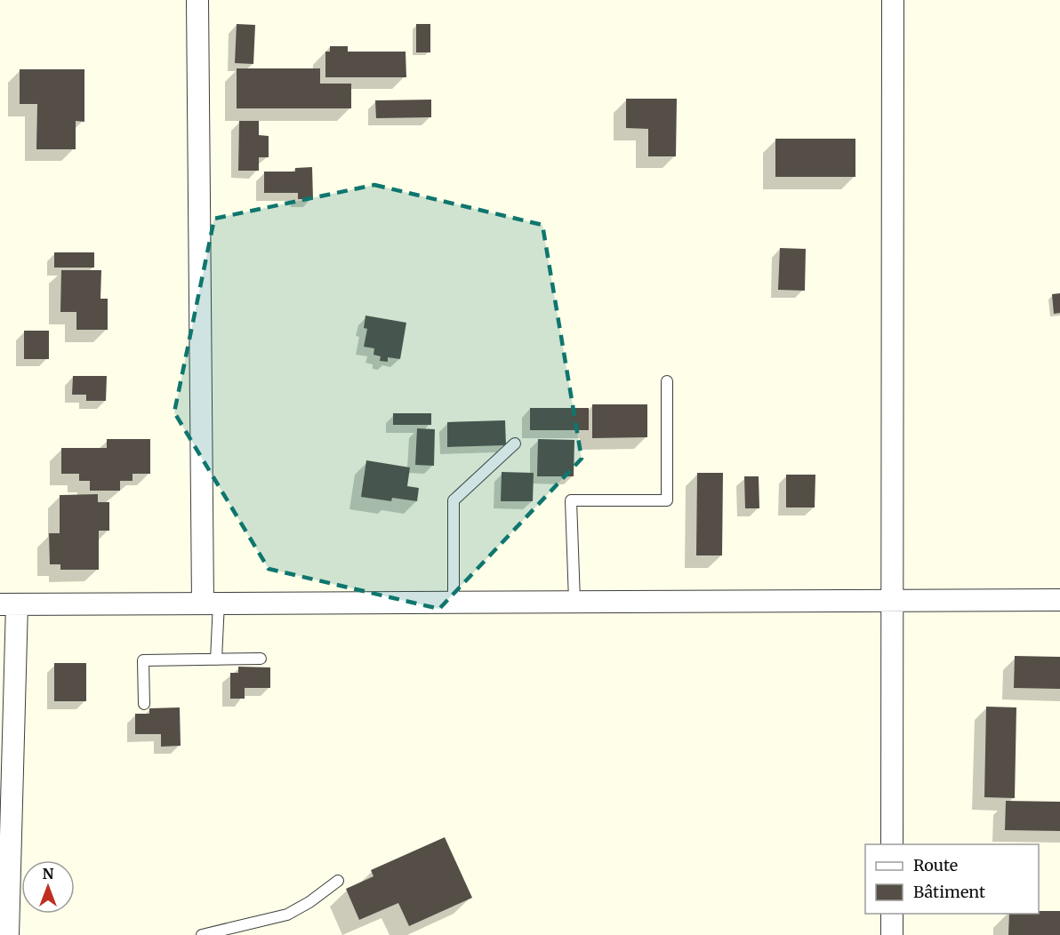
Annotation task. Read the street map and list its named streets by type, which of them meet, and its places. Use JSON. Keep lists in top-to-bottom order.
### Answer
{
  "legend": ["Route", "Bâtiment"],
  "north": "top"
}
